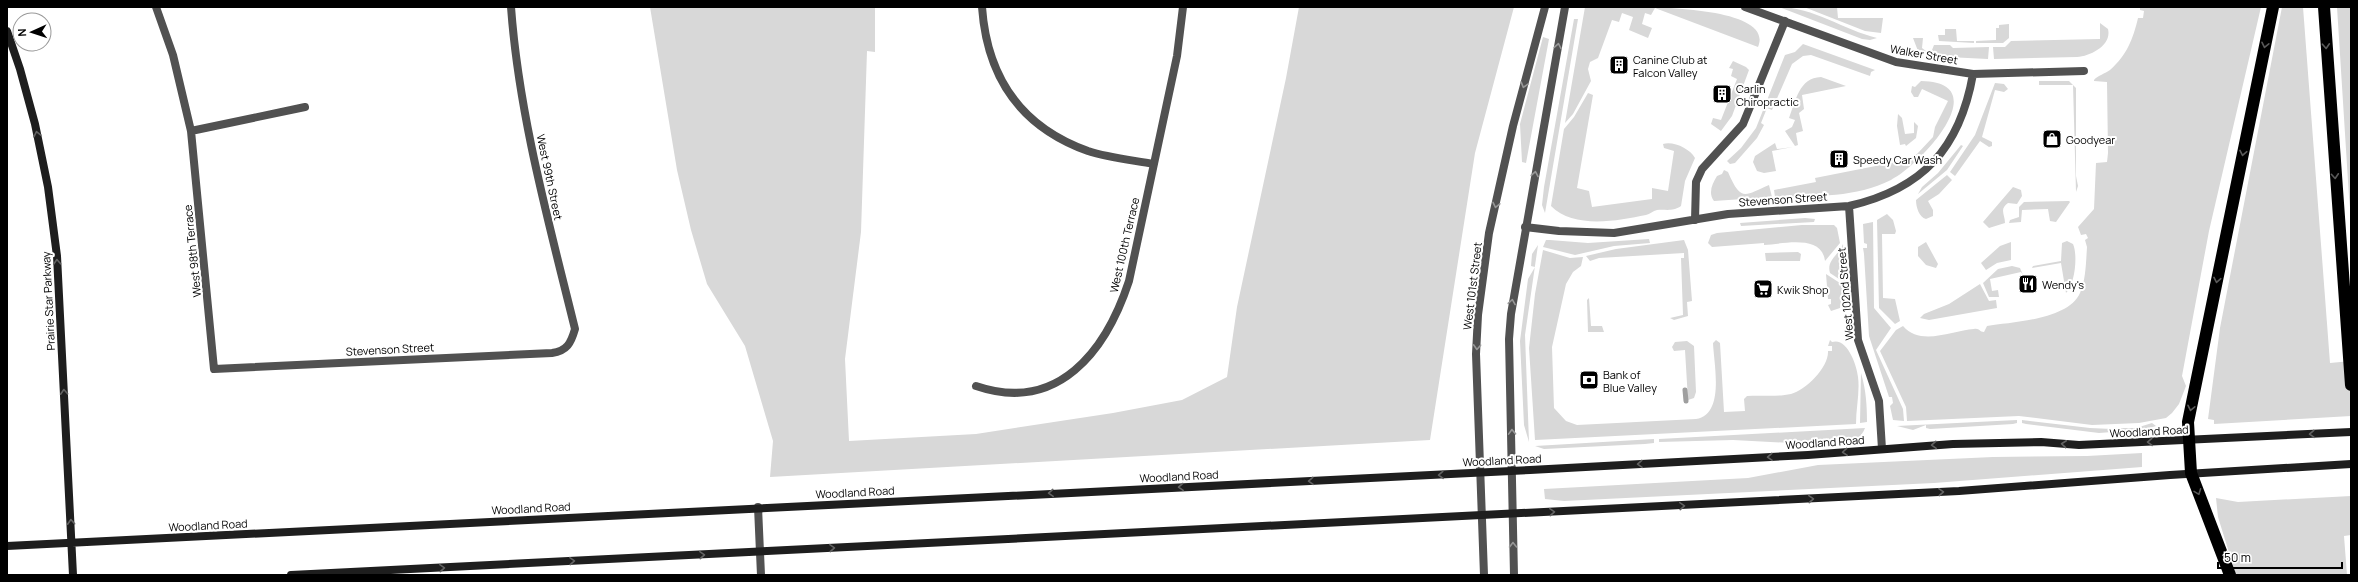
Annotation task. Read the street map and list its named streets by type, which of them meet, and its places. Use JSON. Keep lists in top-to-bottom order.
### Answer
{
  "streets": {
    "main road": ["Prairie Star Parkway", "Woodland Road"],
    "street": [
      "Walker Street",
      "West 99th Street",
      "Stevenson Street",
      "West 100th Terrace",
      "West 98th Terrace",
      "West 101st Street",
      "West 102nd Street"
    ]
  },
  "crossings": [
    ["Walker Street", "Stevenson Street"],
    ["West 99th Street", "Stevenson Street"],
    ["Stevenson Street", "West 98th Terrace"],
    ["Stevenson Street", "West 102nd Street"],
    ["West 101st Street", "Woodland Road"],
    ["West 102nd Street", "Woodland Road"],
    ["Prairie Star Parkway", "Woodland Road"]
  ],
  "one_way": ["Prairie Star Parkway"],
  "places": {
    "building": ["Canine Club at Falcon Valley", "Carlin Chiropractic", "Speedy Car Wash"],
    "shop": ["Goodyear"],
    "restaurant": ["Wendy's"],
    "supermarket": ["Kwik Shop"],
    "bank": ["Bank of Blue Valley"]
  },
  "scale_bar": "50 m",
  "north": "left"
}
